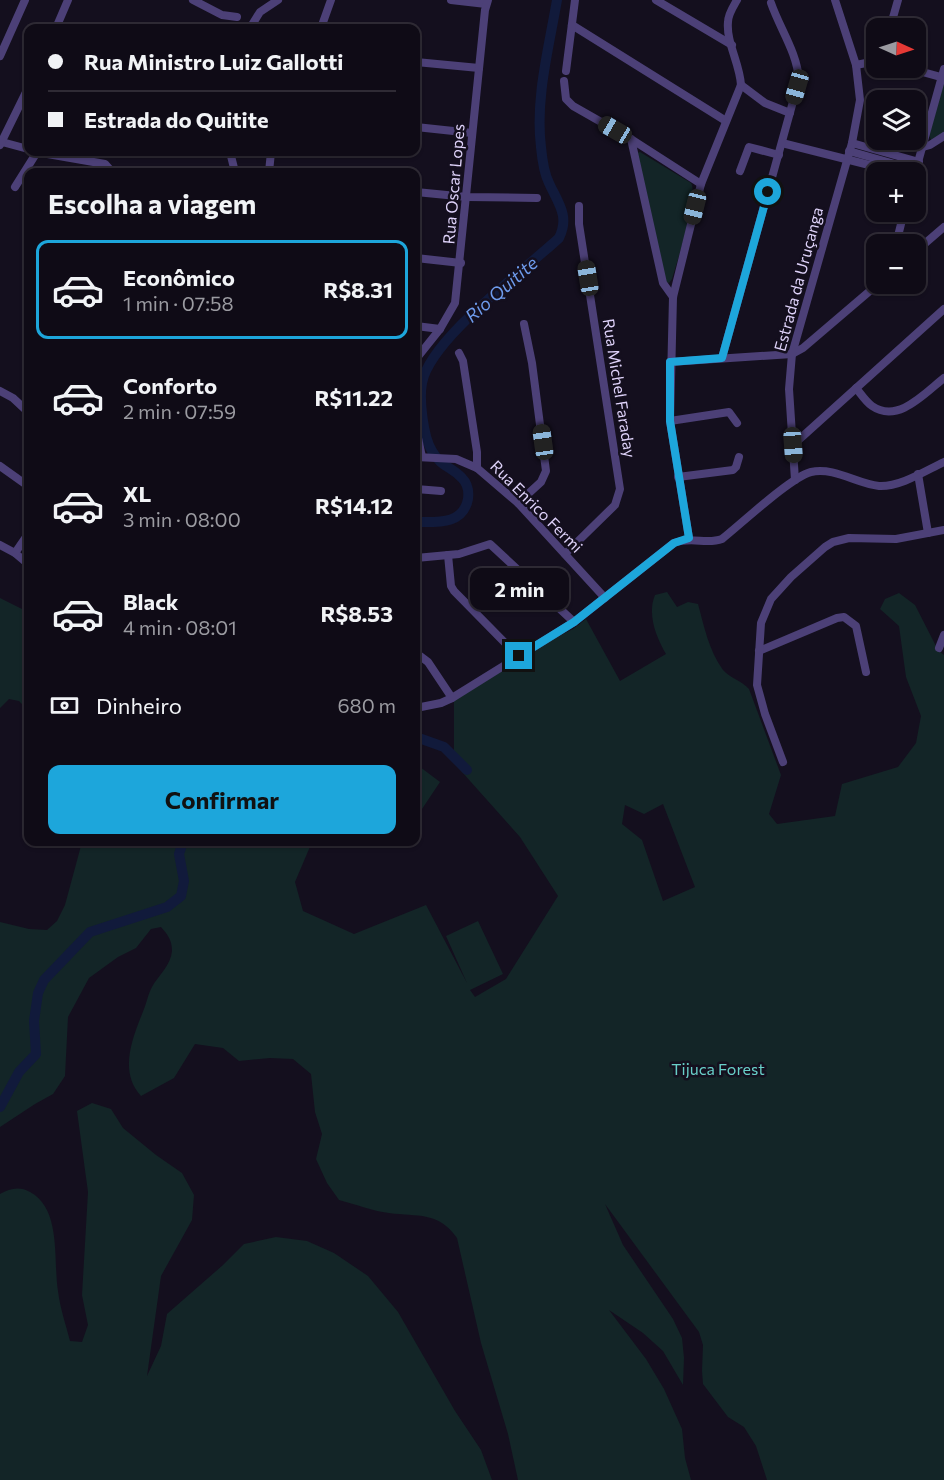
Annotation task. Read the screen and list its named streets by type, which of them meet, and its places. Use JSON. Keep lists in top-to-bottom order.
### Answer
{
  "streets": {
    "street": [
      "Rua Oscar Lopes",
      "Estrada da Uruçanga",
      "Rua Michel Faraday",
      "Rua Enrico Fermi"
    ]
  },
  "crossings": [
    ["Rua Michel Faraday", "Rua Enrico Fermi"]
  ],
  "water": ["Rio Quitite"],
  "parks": ["Tijuca Forest"],
  "north": "right",
  "page": {
    "map_buttons": ["+", "−"],
    "banner": ["Rua Ministro Luiz Gallotti", "Estrada do Quitite"],
    "heading": "Escolha a viagem",
    "list": [
      {
        "name": "Econômico",
        "note": "1 min · 07:58",
        "value": "R$8.31"
      },
      {
        "name": "Conforto",
        "note": "2 min · 07:59",
        "value": "R$11.22"
      },
      {
        "name": "XL",
        "note": "3 min · 08:00",
        "value": "R$14.12"
      },
      {
        "name": "Black",
        "note": "4 min · 08:01",
        "value": "R$8.53"
      }
    ],
    "bubble": "2 min",
    "pay": ["Dinheiro", "680 m"],
    "buttons": "Confirmar"
  }
}
